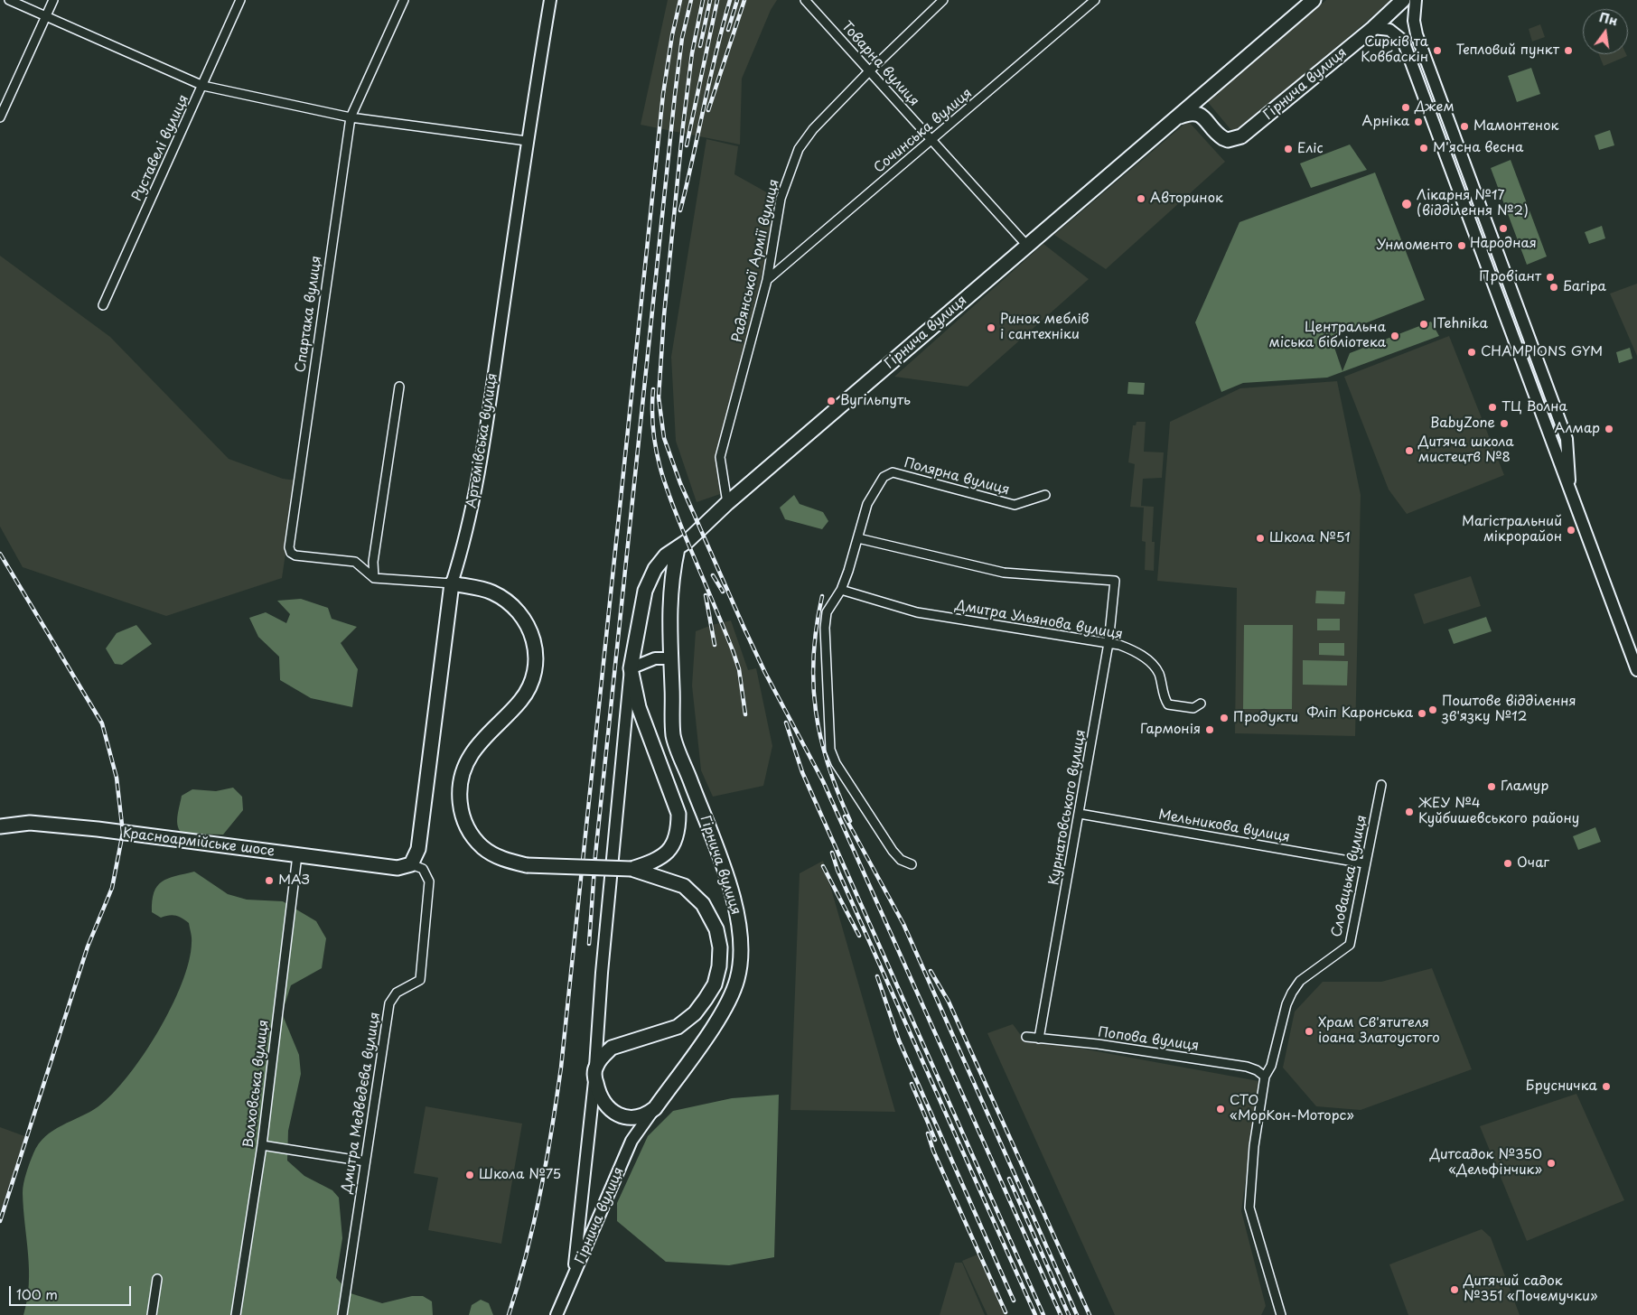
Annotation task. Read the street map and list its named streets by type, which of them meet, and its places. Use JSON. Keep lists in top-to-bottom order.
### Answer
{
  "streets": {
    "main road": ["Гірнича вулиця", "Артемівська вулиця", "Красноармійське шосе"],
    "street": [
      "Товарна вулиця",
      "Сочинська вулиця",
      "Руставелі вулиця",
      "Радянської Армії вулиця",
      "Спартака вулиця",
      "Полярна вулиця",
      "Дмитра Ульянова вулиця",
      "Курнатовського вулиця",
      "Мельникова вулиця",
      "Словацька вулиця",
      "Попова вулиця",
      "Волховська вулиця",
      "Дмитра Медведєва вулиця"
    ]
  },
  "crossings": [
    ["Товарна вулиця", "Гірнича вулиця"],
    ["Товарна вулиця", "Сочинська вулиця"],
    ["Товарна вулиця", "Радянської Армії вулиця"],
    ["Гірнича вулиця", "Радянської Армії вулиця"],
    ["Сочинська вулиця", "Радянської Армії вулиця"],
    ["Артемівська вулиця", "Красноармійське шосе"],
    ["Артемівська вулиця", "Дмитра Медведєва вулиця"],
    ["Полярна вулиця", "Курнатовського вулиця"],
    ["Дмитра Ульянова вулиця", "Курнатовського вулиця"],
    ["Курнатовського вулиця", "Мельникова вулиця"],
    ["Курнатовського вулиця", "Попова вулиця"],
    ["Мельникова вулиця", "Словацька вулиця"],
    ["Красноармійське шосе", "Волховська вулиця"],
    ["Красноармійське шосе", "Дмитра Медведєва вулиця"],
    ["Словацька вулиця", "Попова вулиця"]
  ],
  "places": [
    "Сирків та Ковбаскін",
    "Тепловий пункт",
    "Джем",
    "Арніка",
    "Мамонтенок",
    "М'ясна весна",
    "Еліс",
    "Авторинок",
    "Лікарня №17 (відділення №2)",
    "Народная",
    "Унмоменто",
    "Провіант",
    "Багіра",
    "ITehnika",
    "Ринок меблів і сантехніки",
    "Центральна міська бібліотека",
    "CHAMPIONS GYM",
    "Вугільпуть",
    "ТЦ Волна",
    "BabyZone",
    "Алмар",
    "Дитяча школа мистецтв №8",
    "Магістральний мікрорайон",
    "Школа №51",
    "Поштове відділення зв'язку №12",
    "Фліп Каронська",
    "Продукти",
    "Гармонія",
    "Гламур",
    "ЖЕУ №4 Куйбишевського району",
    "Очаг",
    "МАЗ",
    "Храм Св'ятителя іоана Златоустого",
    "Брусничка",
    "СТО «МорКон-Моторс»",
    "Дитсадок №350 «Дельфінчик»",
    "Школа №75",
    "Дитячий садок №351 «Почемучки»"
  ],
  "scale_bar": "100 m",
  "north": "top"
}
